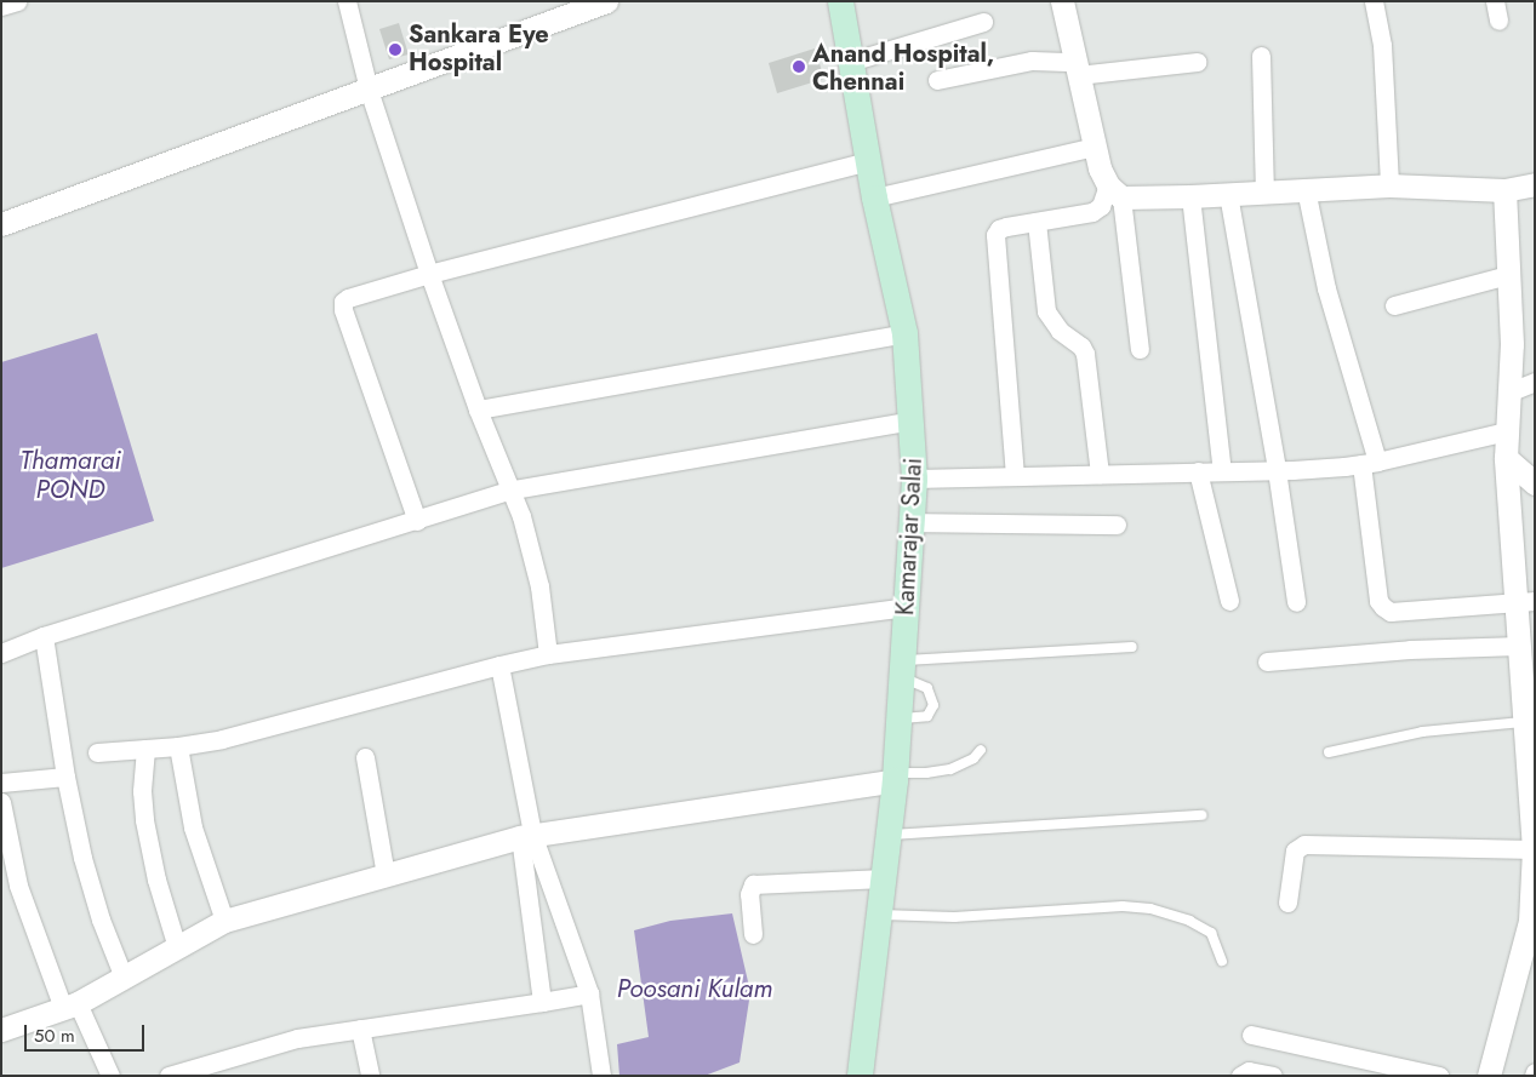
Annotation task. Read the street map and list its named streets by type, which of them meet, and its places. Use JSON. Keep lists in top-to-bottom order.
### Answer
{
  "streets": {
    "main road": ["Kamarajar Salai"]
  },
  "water": ["Thamarai POND", "Poosani Kulam"],
  "places": ["Sankara Eye Hospital", "Anand Hospital, Chennai"],
  "scale_bar": "50 m"
}
